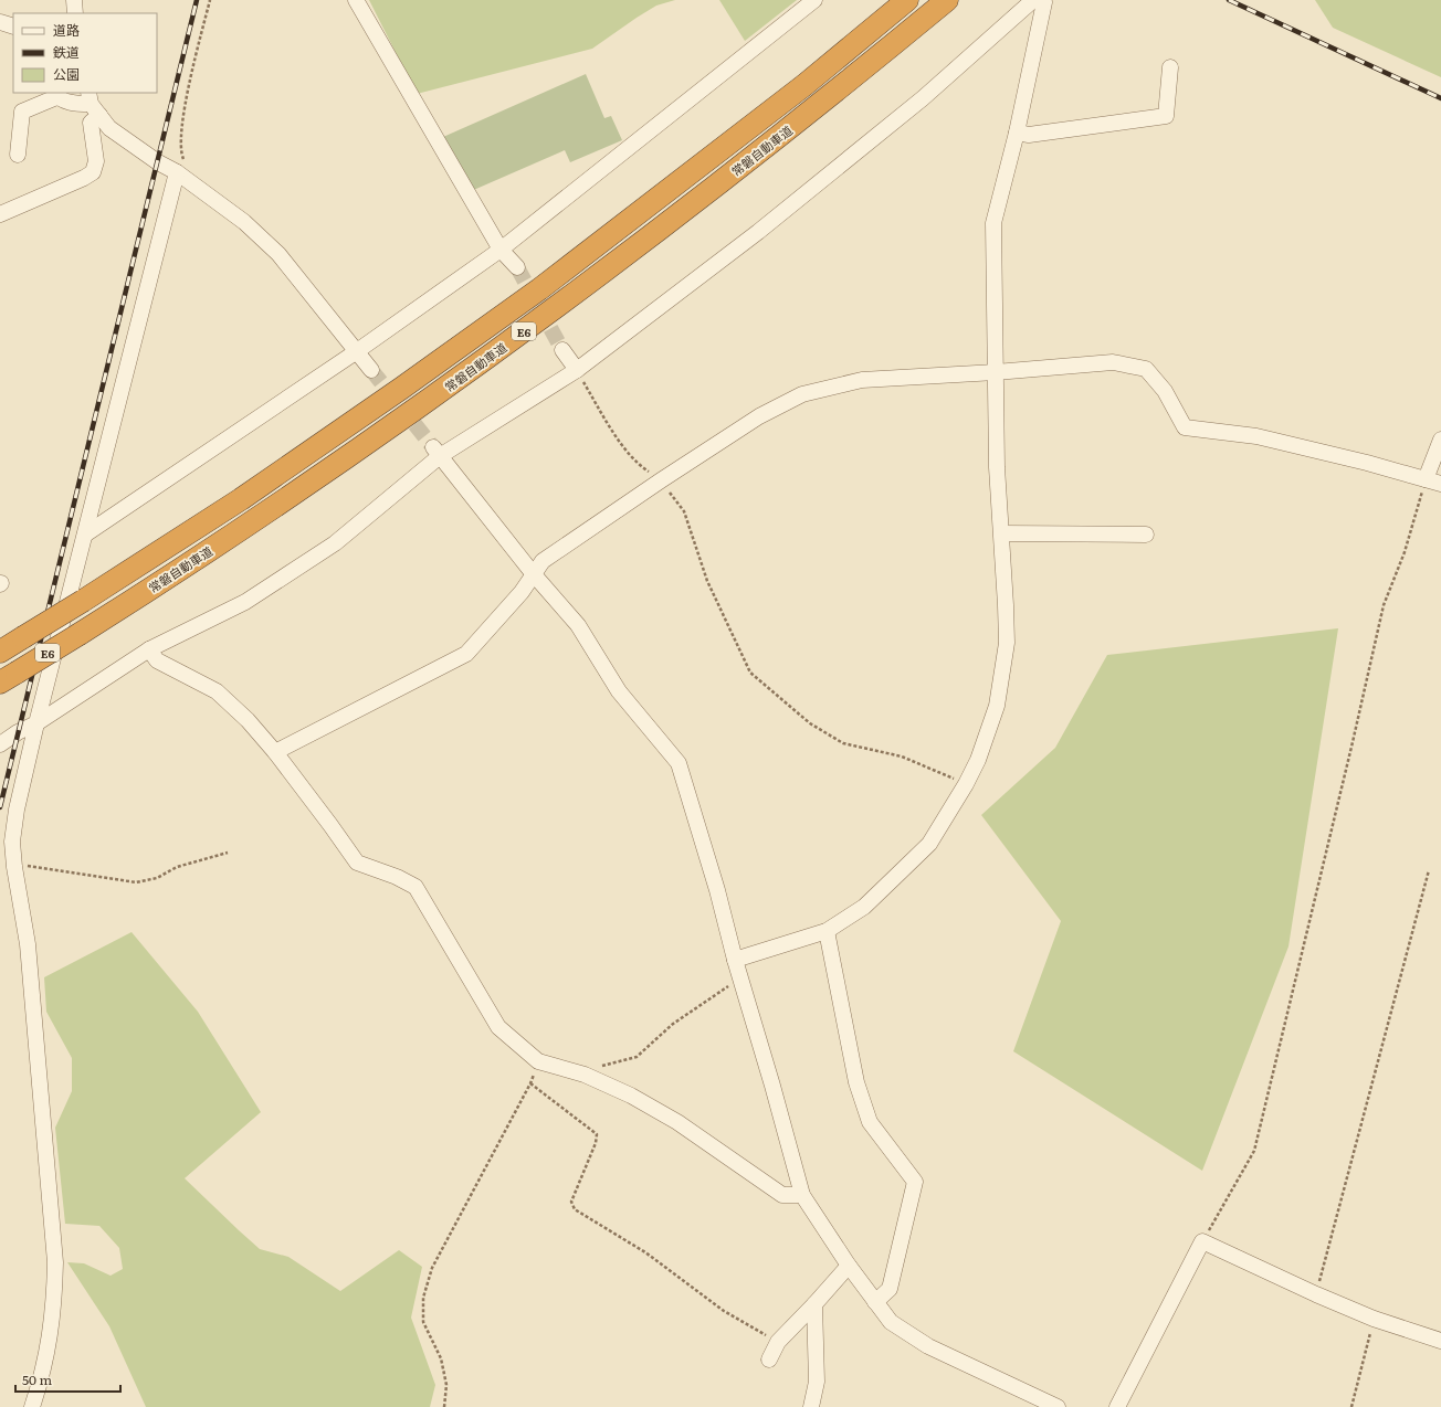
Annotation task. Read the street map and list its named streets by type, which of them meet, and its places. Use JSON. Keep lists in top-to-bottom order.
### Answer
{
  "streets": {
    "highway": ["常磐自動車道", "E6"]
  },
  "legend": ["道路", "鉄道", "公園"],
  "scale_bar": "50 m"
}
